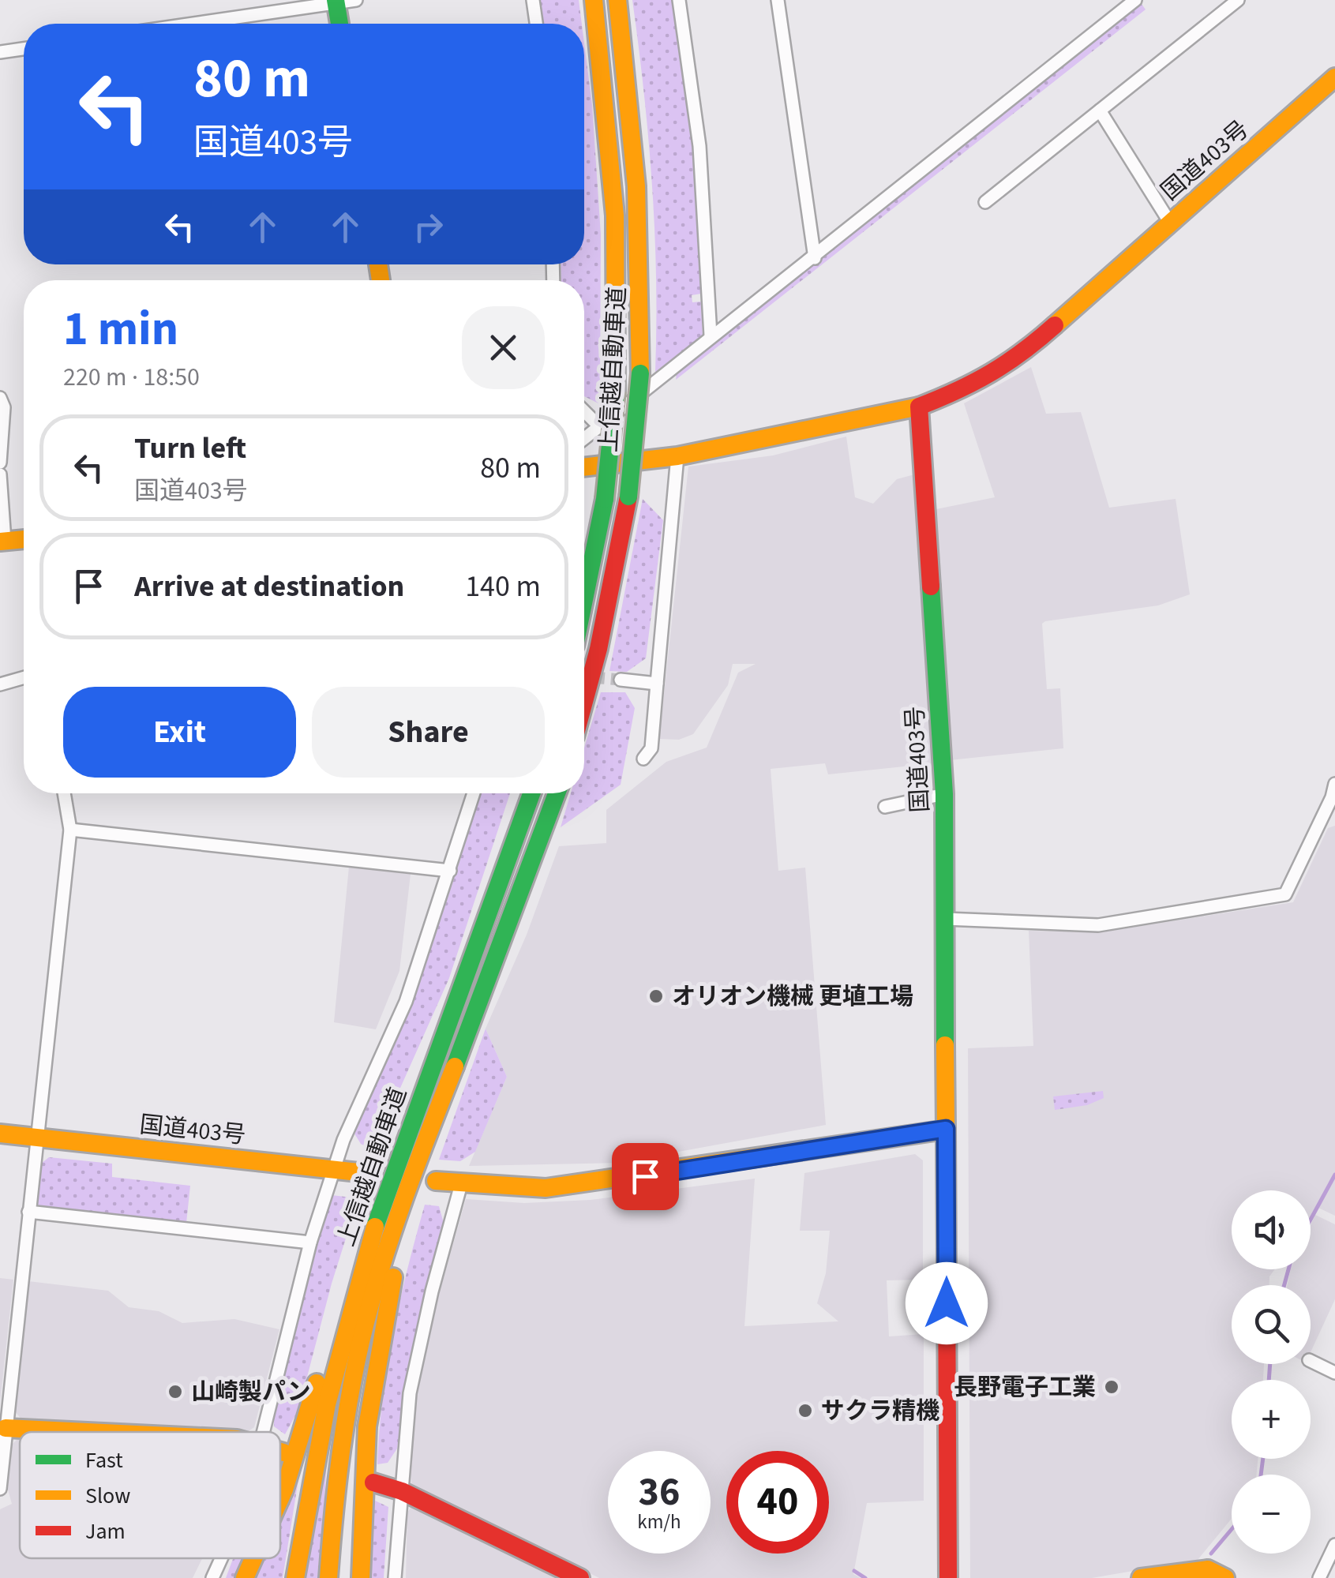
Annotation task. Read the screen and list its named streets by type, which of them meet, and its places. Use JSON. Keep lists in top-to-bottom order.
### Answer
{
  "streets": {
    "main road": ["国道403号", "上信越自動車道"]
  },
  "places": [
    "オリオン機械 更埴工場",
    "長野電子工業",
    "山崎製パン",
    "サクラ精機"
  ],
  "legend": ["Fast", "Slow", "Jam"],
  "page": {
    "turn": ["80 m", "国道403号"],
    "heading": ["1 min", "220 m · 18:50"],
    "list": [
      {
        "name": "Turn left",
        "note": "国道403号",
        "value": "80 m"
      },
      {
        "name": "Arrive at destination",
        "value": "140 m"
      }
    ],
    "buttons": ["Exit", "Share"],
    "map_buttons": ["+", "−"],
    "speed": "36 km/h",
    "limit": "40"
  }
}
